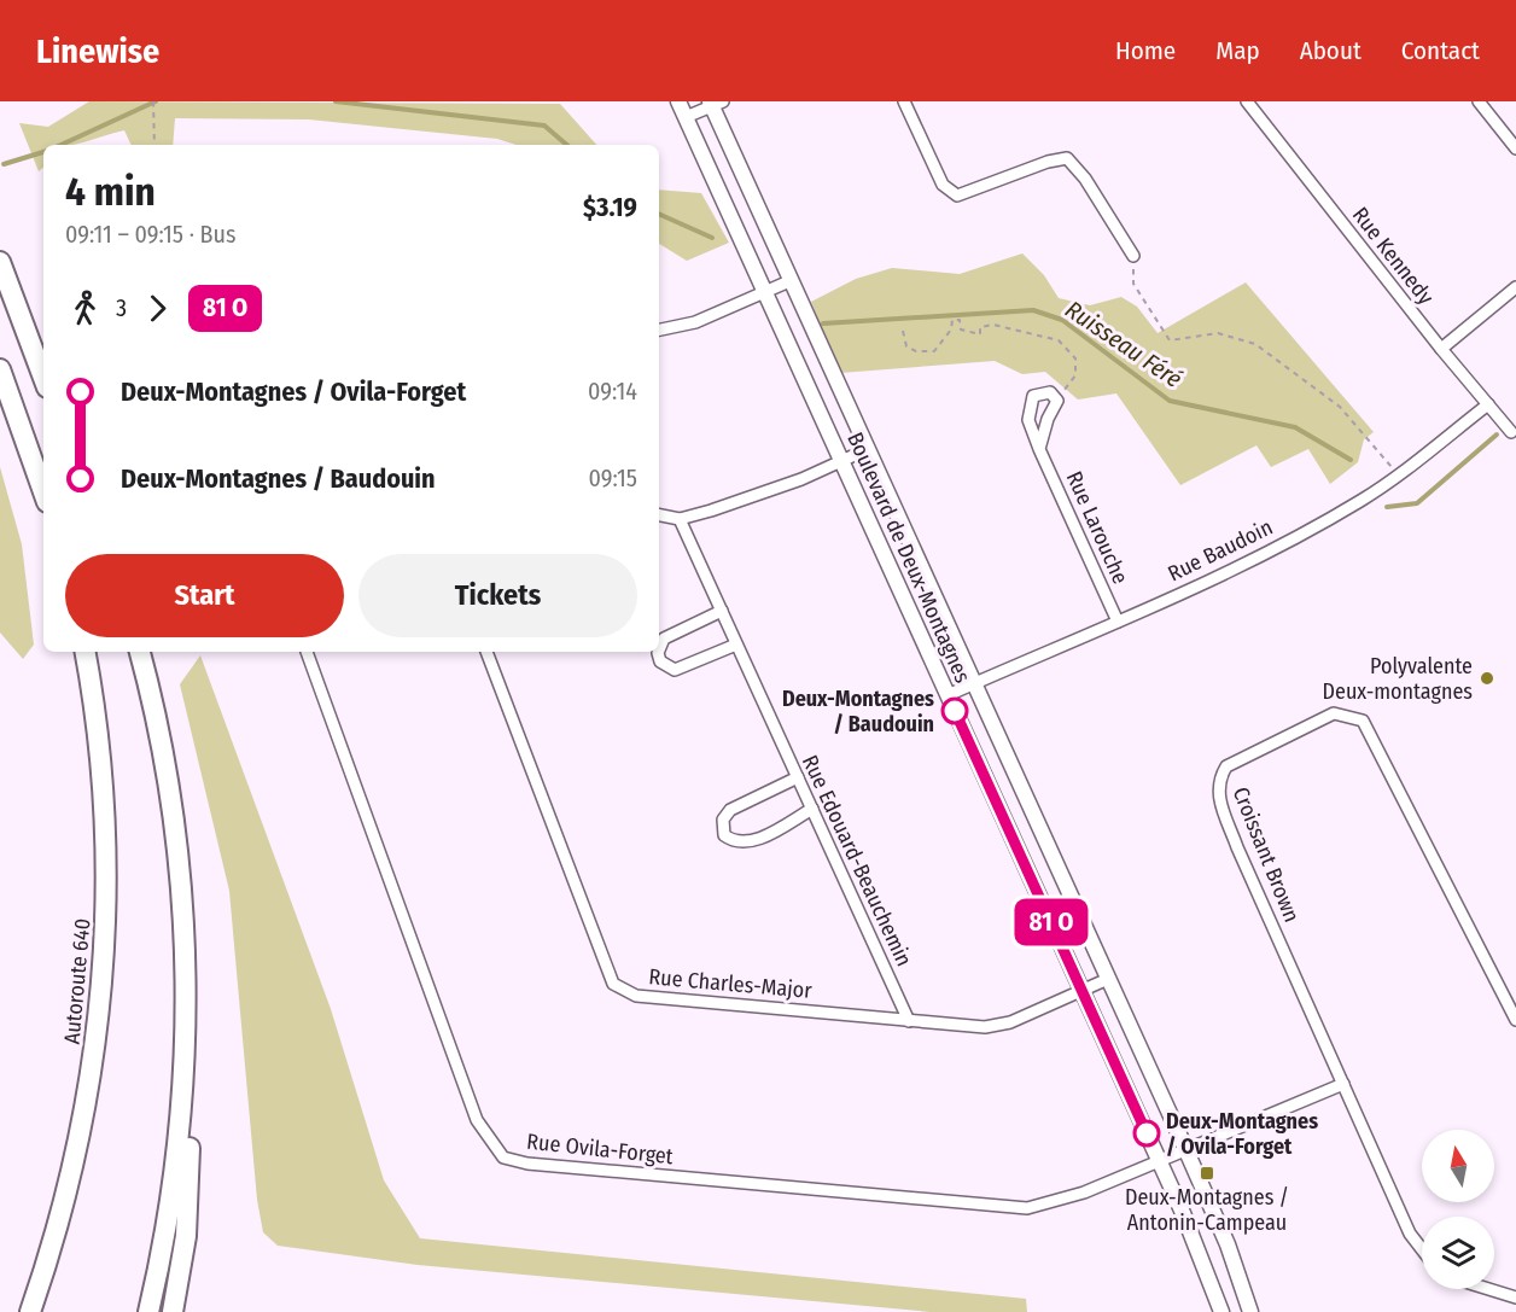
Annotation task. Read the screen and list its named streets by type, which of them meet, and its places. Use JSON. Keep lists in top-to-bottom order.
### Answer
{
  "streets": {
    "highway": ["Autoroute 640"],
    "street": [
      "Rue Kennedy",
      "Rue Larouche",
      "Rue Baudoin",
      "Boulevard de Deux-Montagnes",
      "Croissant Brown",
      "Rue Edouard-Beauchemin",
      "Rue Charles-Major",
      "Rue Ovila-Forget"
    ]
  },
  "crossings": [
    ["Rue Kennedy", "Rue Baudoin"],
    ["Rue Larouche", "Rue Baudoin"],
    ["Rue Baudoin", "Boulevard de Deux-Montagnes"],
    ["Boulevard de Deux-Montagnes", "Rue Charles-Major"],
    ["Boulevard de Deux-Montagnes", "Rue Ovila-Forget"],
    ["Croissant Brown", "Rue Ovila-Forget"],
    ["Rue Edouard-Beauchemin", "Rue Charles-Major"]
  ],
  "water": ["Ruisseau Féré"],
  "places": {
    "other": ["Polyvalente Deux-montagnes", "Deux-Montagnes / Baudouin", "Deux-Montagnes / Ovila-Forget"],
    "transit": ["Deux-Montagnes / Antonin-Campeau"]
  },
  "north": "top",
  "page": {
    "header": "Linewise",
    "nav": [
      "Home",
      "Map",
      "About",
      "Contact"
    ],
    "on_map": "81 O",
    "heading": ["4 min", "09:11 – 09:15 · Bus", "$3.19"],
    "legs": ["3", "81 O"],
    "list": [
      {
        "name": "Deux-Montagnes / Ovila-Forget",
        "value": "09:14"
      },
      {
        "name": "Deux-Montagnes / Baudouin",
        "value": "09:15"
      }
    ],
    "buttons": ["Start", "Tickets"]
  }
}
